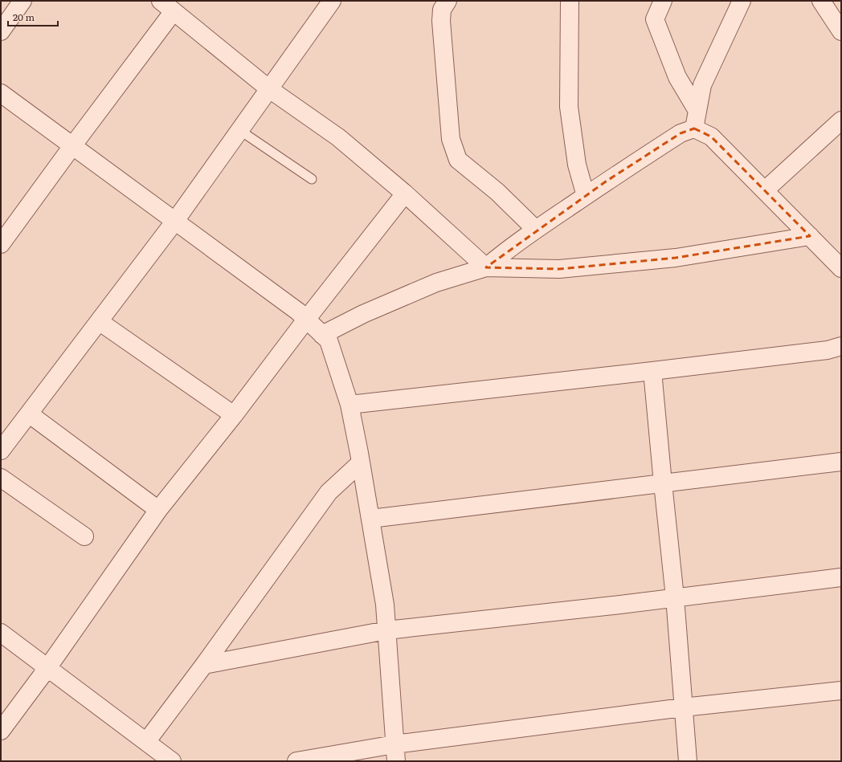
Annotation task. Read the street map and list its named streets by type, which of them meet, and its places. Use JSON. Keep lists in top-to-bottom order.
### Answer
{
  "scale_bar": "20 m"
}
